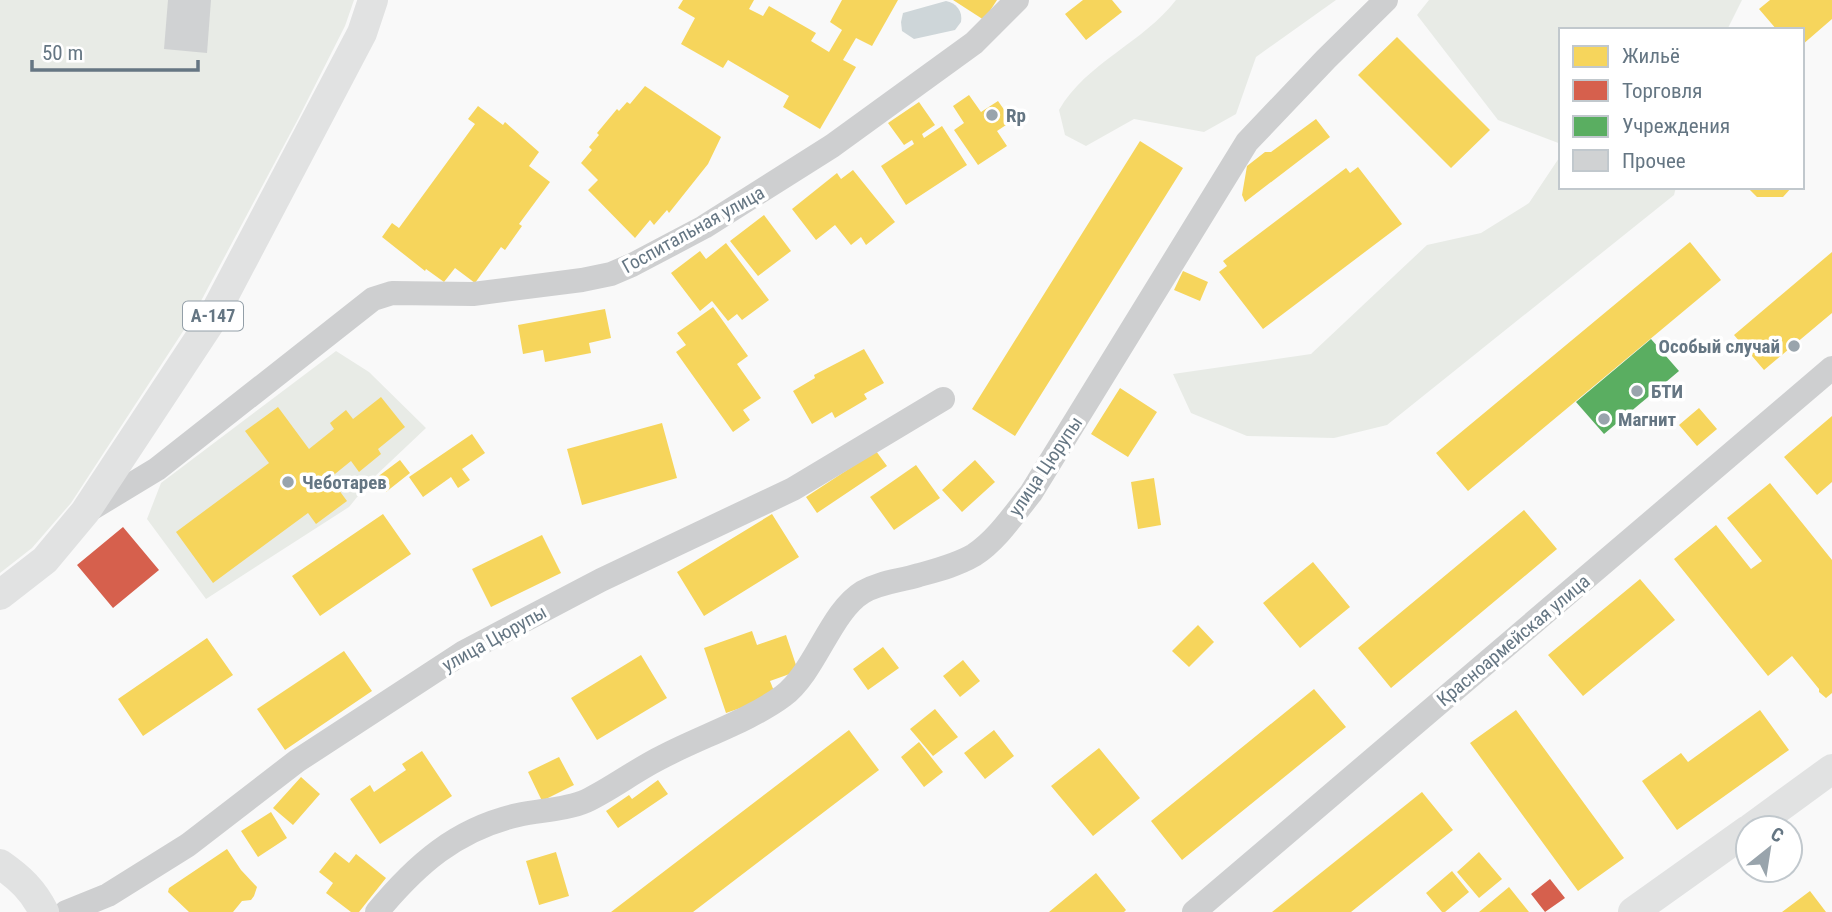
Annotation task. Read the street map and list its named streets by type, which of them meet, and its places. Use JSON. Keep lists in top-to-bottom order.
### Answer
{
  "streets": {
    "main road": ["А-147"],
    "street": ["Госпитальная улица", "улица Цюрупы", "Красноармейская улица"]
  },
  "crossings": [
    ["Госпитальная улица", "А-147"]
  ],
  "places": [
    "Rp",
    "Особый случай",
    "БТИ",
    "Магнит",
    "Чеботарев"
  ],
  "legend": [
    "Жильё",
    "Торговля",
    "Учреждения",
    "Прочее"
  ],
  "scale_bar": "50 m",
  "north": "top right"
}
